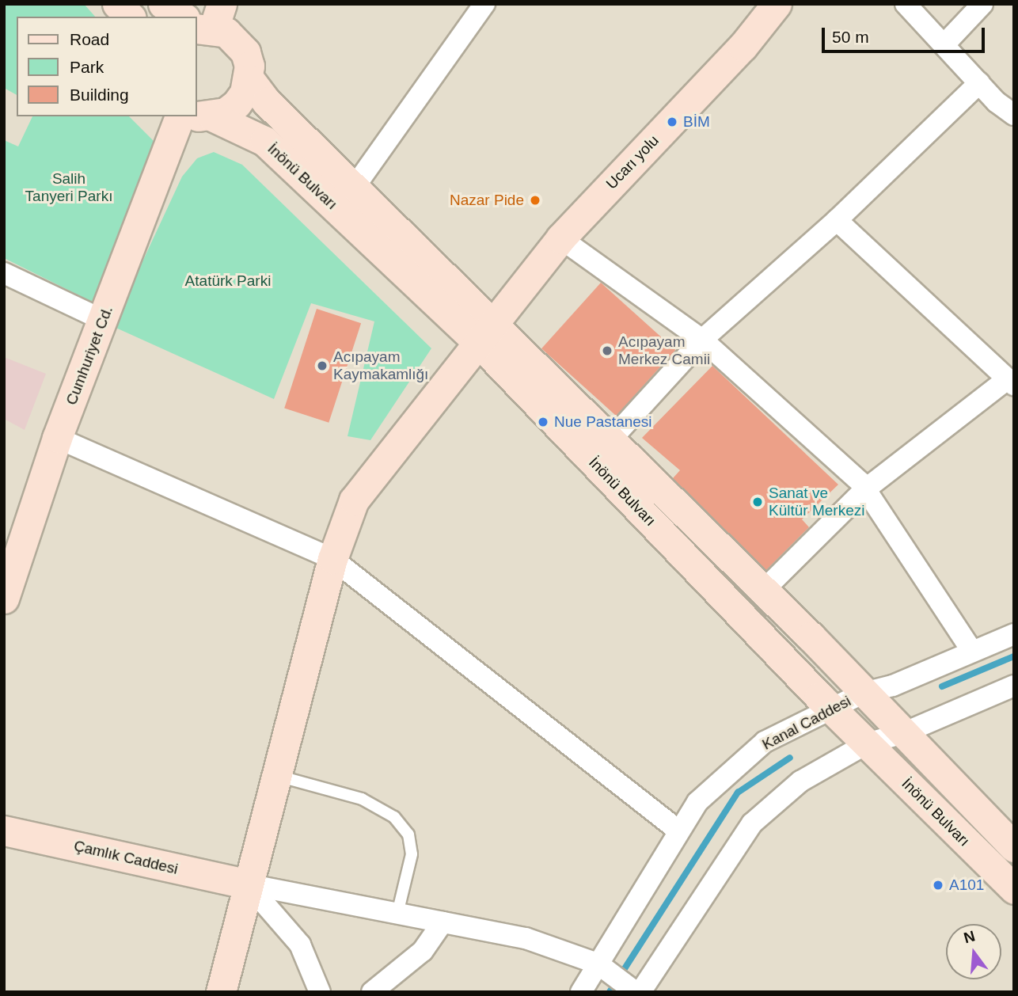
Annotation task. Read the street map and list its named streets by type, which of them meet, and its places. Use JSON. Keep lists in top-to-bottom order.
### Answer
{
  "streets": {
    "main road": [
      "Ucarı yolu",
      "İnönü Bulvarı",
      "Cumhuriyet Cd.",
      "Çamlık Caddesi"
    ],
    "street": ["Kanal Caddesi"]
  },
  "crossings": [
    ["Ucarı yolu", "İnönü Bulvarı"],
    ["Ucarı yolu", "Çamlık Caddesi"],
    ["İnönü Bulvarı", "Kanal Caddesi"]
  ],
  "parks": ["Salih Tanyeri Parkı", "Atatürk Parki"],
  "places": [
    "BİM",
    "Nazar Pide",
    "Acıpayam Merkez Camii",
    "Acıpayam Kaymakamlığı",
    "Nue Pastanesi",
    "Sanat ve Kültür Merkezi",
    "A101"
  ],
  "legend": ["Road", "Park", "Building"],
  "scale_bar": "50 m",
  "north": "top"
}
